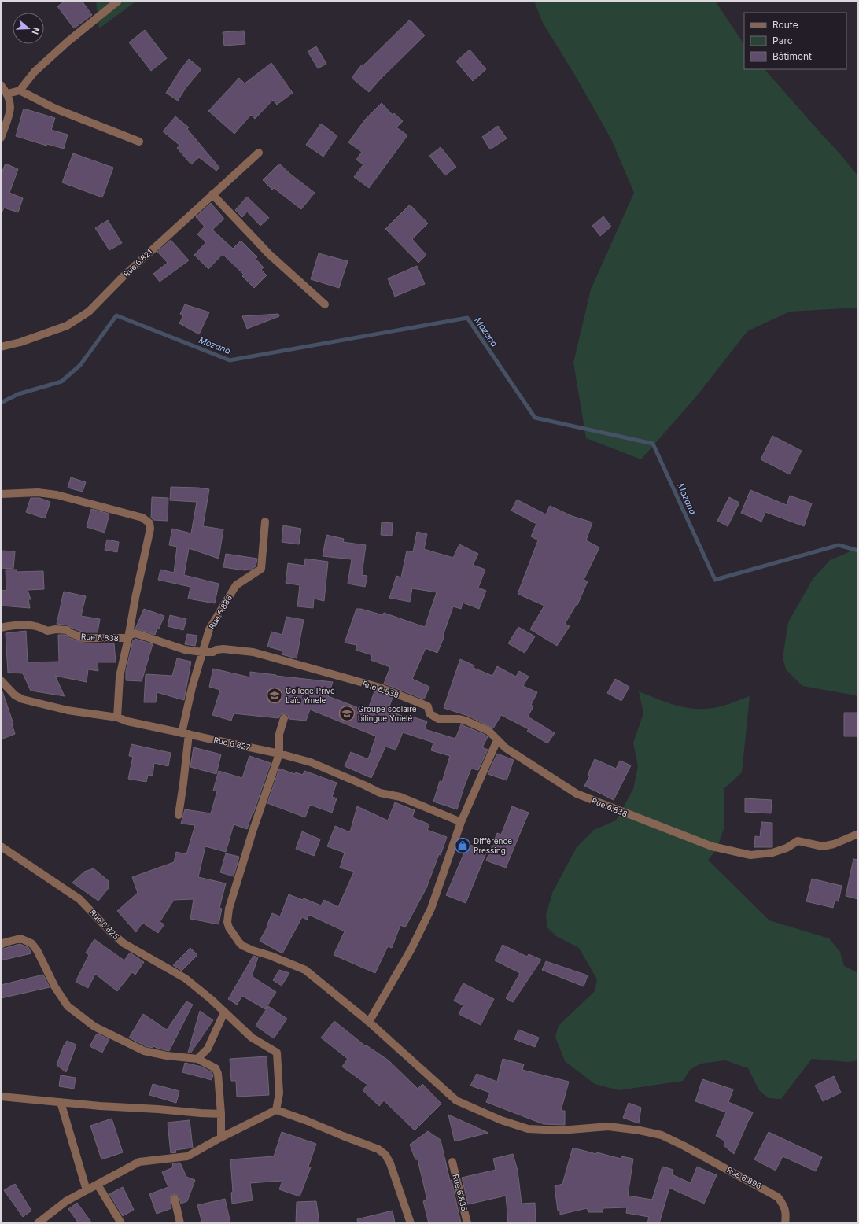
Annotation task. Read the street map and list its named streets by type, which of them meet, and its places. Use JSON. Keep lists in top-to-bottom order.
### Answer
{
  "streets": {
    "street": [
      "Rue 6.821",
      "Rue 6.886",
      "Rue 6.838",
      "Rue 6.827",
      "Rue 6.825",
      "Rue 6.896",
      "Rue 6.835"
    ]
  },
  "crossings": [
    ["Rue 6.886", "Rue 6.838"],
    ["Rue 6.886", "Rue 6.827"],
    ["Rue 6.827", "Rue 6.896"]
  ],
  "water": ["Mozana"],
  "places": {
    "school or university": ["College Privé Laïc Ymele", "Groupe scolaire bilingue Ymélé"],
    "shop": ["Différence Pressing"]
  },
  "legend": ["Route", "Parc", "Bâtiment"],
  "north": "right"
}
